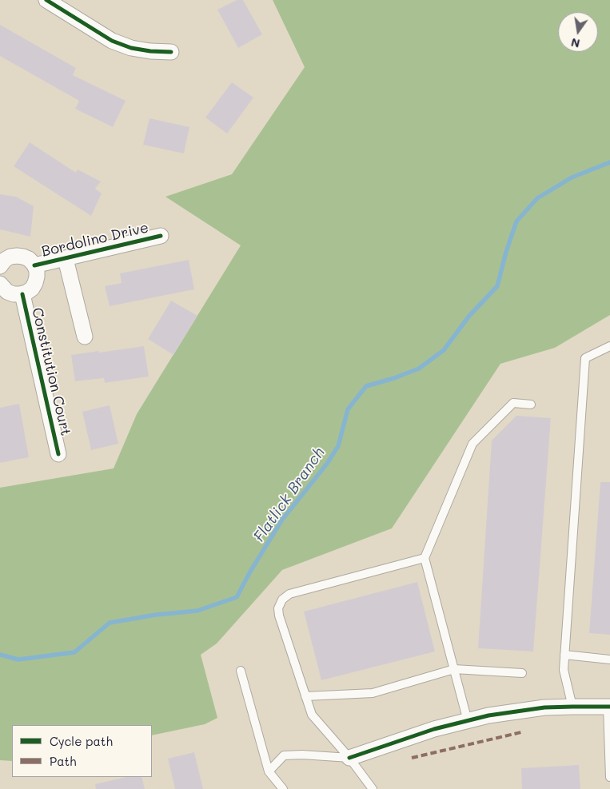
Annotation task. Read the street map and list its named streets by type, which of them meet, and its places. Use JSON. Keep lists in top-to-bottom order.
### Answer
{
  "streets": {
    "street": ["Bordolino Drive", "Constitution Court"]
  },
  "water": ["Flatlick Branch"],
  "legend": ["Cycle path", "Path"],
  "north": "bottom"
}
